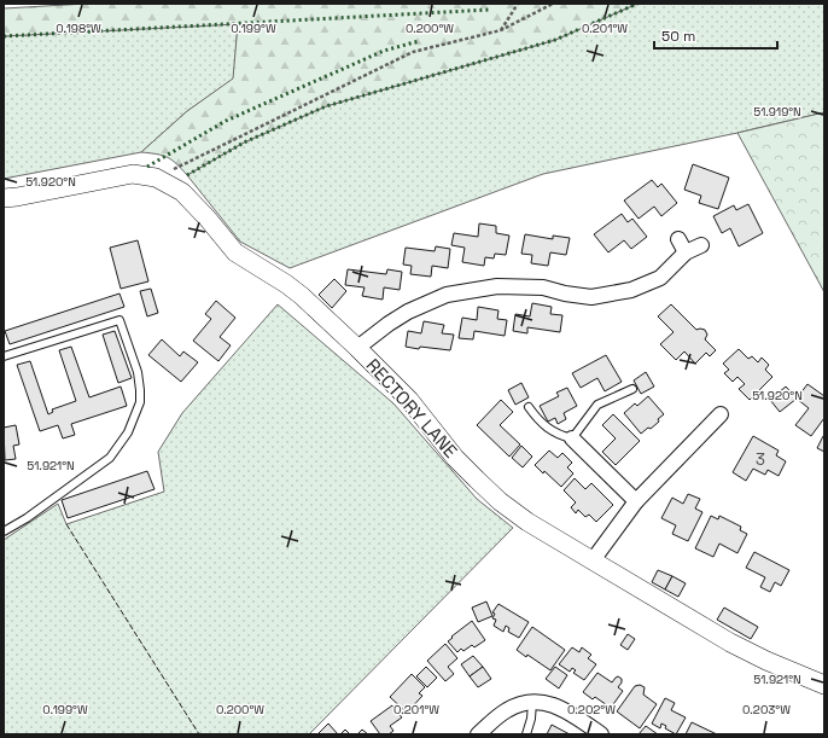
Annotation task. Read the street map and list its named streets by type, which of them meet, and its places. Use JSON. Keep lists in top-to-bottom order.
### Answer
{
  "streets": {
    "street": ["RECTORY LANE"]
  },
  "house_numbers": ["3"],
  "scale_bar": "50 m",
  "coordinates": [
    "0.198°W",
    "0.199°W",
    "0.200°W",
    "0.201°W",
    "51.919°N",
    "51.920°N",
    "51.921°N",
    "0.202°W",
    "0.203°W"
  ]
}
